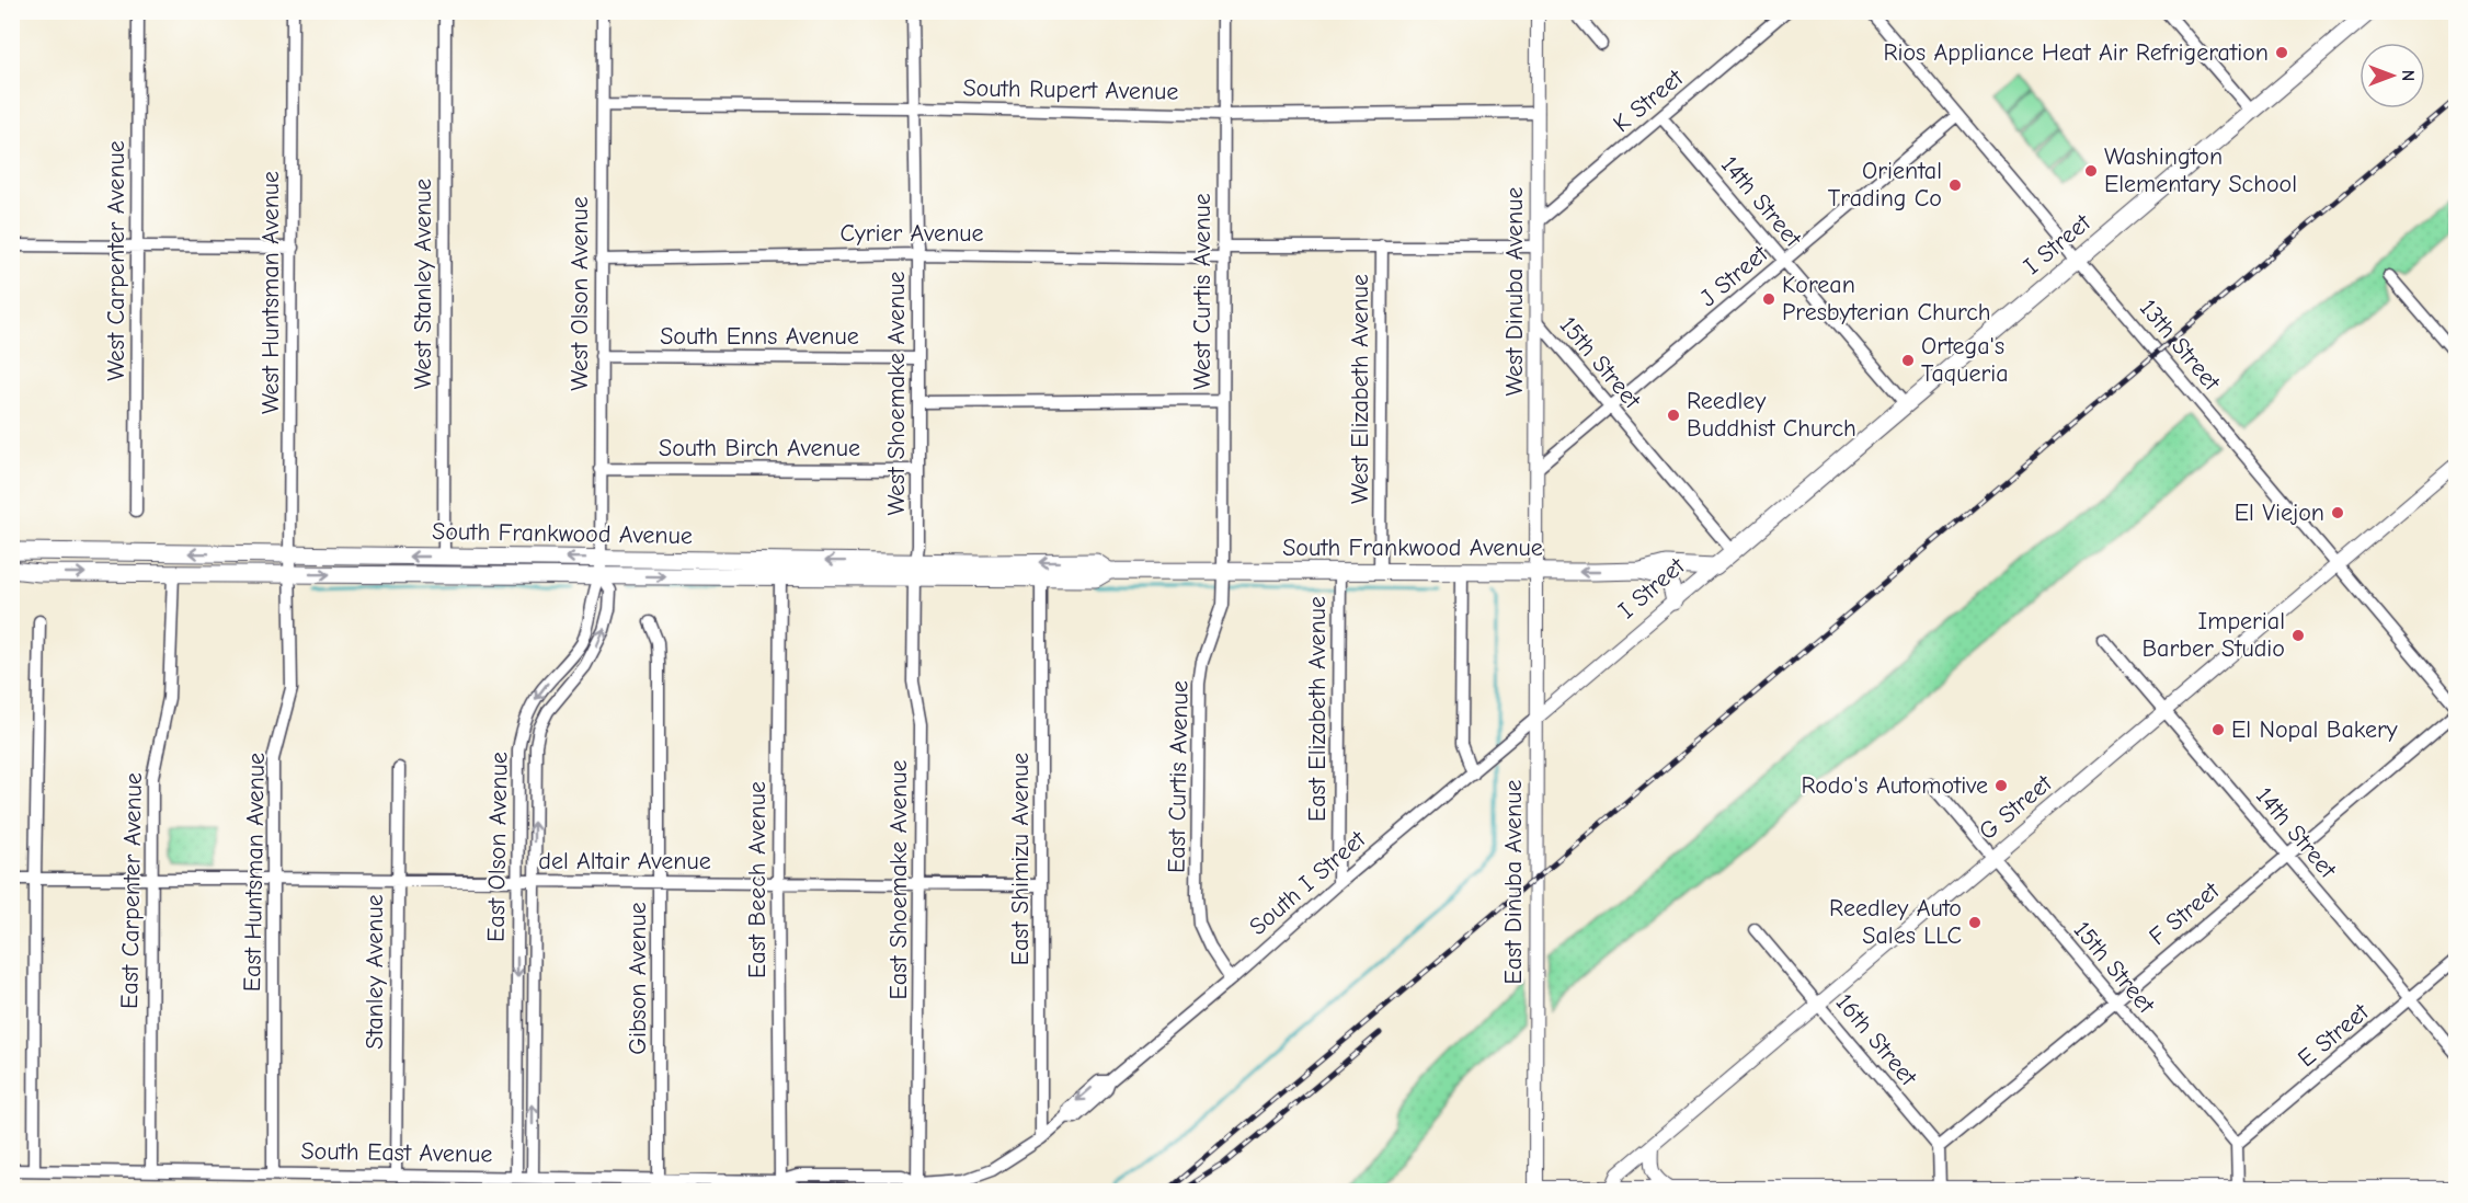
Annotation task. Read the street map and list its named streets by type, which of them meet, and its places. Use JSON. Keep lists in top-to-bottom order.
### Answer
{
  "streets": {
    "main road": ["I Street", "South Frankwood Avenue"],
    "street": [
      "South Rupert Avenue",
      "K Street",
      "14th Street",
      "Cyrier Avenue",
      "West Carpenter Avenue",
      "J Street",
      "West Stanley Avenue",
      "West Curtis Avenue",
      "West Dinuba Avenue",
      "West Huntsman Avenue",
      "West Olson Avenue",
      "South Enns Avenue",
      "13th Street",
      "15th Street",
      "West Elizabeth Avenue",
      "West Shoemake Avenue",
      "South Birch Avenue",
      "East Elizabeth Avenue",
      "East Curtis Avenue",
      "G Street",
      "East Olson Avenue",
      "East Shimizu Avenue",
      "del Altair Avenue",
      "East Huntsman Avenue",
      "East Beech Avenue",
      "East Shoemake Avenue",
      "East Dinuba Avenue",
      "South I Street",
      "East Carpenter Avenue",
      "F Street",
      "Stanley Avenue",
      "Gibson Avenue",
      "E Street",
      "16th Street",
      "South East Avenue"
    ]
  },
  "crossings": [
    ["South Rupert Avenue", "West Curtis Avenue"],
    ["South Rupert Avenue", "West Dinuba Avenue"],
    ["South Rupert Avenue", "West Olson Avenue"],
    ["South Rupert Avenue", "West Shoemake Avenue"],
    ["K Street", "14th Street"],
    ["K Street", "West Dinuba Avenue"],
    ["14th Street", "I Street"],
    ["14th Street", "J Street"],
    ["14th Street", "G Street"],
    ["14th Street", "F Street"],
    ["14th Street", "E Street"],
    ["Cyrier Avenue", "West Curtis Avenue"],
    ["Cyrier Avenue", "West Dinuba Avenue"],
    ["Cyrier Avenue", "West Olson Avenue"],
    ["Cyrier Avenue", "West Elizabeth Avenue"],
    ["Cyrier Avenue", "West Shoemake Avenue"],
    ["I Street", "13th Street"],
    ["I Street", "15th Street"],
    ["I Street", "South Frankwood Avenue"],
    ["I Street", "East Dinuba Avenue"],
    ["I Street", "South I Street"],
    ["J Street", "West Dinuba Avenue"],
    ["J Street", "13th Street"],
    ["J Street", "15th Street"],
    ["West Stanley Avenue", "South Frankwood Avenue"],
    ["West Curtis Avenue", "South Frankwood Avenue"],
    ["West Curtis Avenue", "East Curtis Avenue"],
    ["West Dinuba Avenue", "15th Street"],
    ["West Dinuba Avenue", "South Frankwood Avenue"],
    ["West Dinuba Avenue", "East Dinuba Avenue"],
    ["West Huntsman Avenue", "South Frankwood Avenue"],
    ["West Huntsman Avenue", "East Huntsman Avenue"],
    ["West Olson Avenue", "South Enns Avenue"],
    ["West Olson Avenue", "South Birch Avenue"],
    ["West Olson Avenue", "South Frankwood Avenue"],
    ["West Olson Avenue", "East Olson Avenue"],
    ["South Enns Avenue", "West Shoemake Avenue"],
    ["13th Street", "G Street"],
    ["15th Street", "G Street"],
    ["15th Street", "F Street"],
    ["15th Street", "E Street"],
    ["West Elizabeth Avenue", "South Frankwood Avenue"],
    ["West Shoemake Avenue", "South Birch Avenue"],
    ["West Shoemake Avenue", "South Frankwood Avenue"],
    ["West Shoemake Avenue", "East Shoemake Avenue"],
    ["South Frankwood Avenue", "East Elizabeth Avenue"],
    ["South Frankwood Avenue", "East Curtis Avenue"],
    ["South Frankwood Avenue", "East Olson Avenue"],
    ["South Frankwood Avenue", "East Shimizu Avenue"],
    ["South Frankwood Avenue", "East Huntsman Avenue"],
    ["South Frankwood Avenue", "East Beech Avenue"],
    ["South Frankwood Avenue", "East Shoemake Avenue"],
    ["South Frankwood Avenue", "East Dinuba Avenue"],
    ["South Frankwood Avenue", "East Carpenter Avenue"],
    ["East Elizabeth Avenue", "South I Street"],
    ["East Curtis Avenue", "South I Street"],
    ["G Street", "16th Street"],
    ["East Olson Avenue", "del Altair Avenue"],
    ["East Olson Avenue", "South East Avenue"],
    ["East Shimizu Avenue", "del Altair Avenue"],
    ["East Shimizu Avenue", "South I Street"],
    ["del Altair Avenue", "East Huntsman Avenue"],
    ["del Altair Avenue", "East Beech Avenue"],
    ["del Altair Avenue", "East Shoemake Avenue"],
    ["del Altair Avenue", "East Carpenter Avenue"],
    ["del Altair Avenue", "Stanley Avenue"],
    ["del Altair Avenue", "Gibson Avenue"],
    ["East Huntsman Avenue", "South East Avenue"],
    ["East Beech Avenue", "South East Avenue"],
    ["East Shoemake Avenue", "South I Street"],
    ["East Shoemake Avenue", "South East Avenue"],
    ["East Dinuba Avenue", "South I Street"],
    ["South I Street", "South East Avenue"],
    ["East Carpenter Avenue", "South East Avenue"],
    ["F Street", "16th Street"],
    ["Stanley Avenue", "South East Avenue"],
    ["Gibson Avenue", "South East Avenue"]
  ],
  "places": [
    "Rios Appliance Heat Air Refrigeration",
    "Washington Elementary School",
    "Oriental Trading Co",
    "Korean Presbyterian Church",
    "Ortega's Taqueria",
    "Reedley Buddhist Church",
    "El Viejon",
    "Imperial Barber Studio",
    "El Nopal Bakery",
    "Rodo's Automotive",
    "Reedley Auto Sales LLC"
  ],
  "north": "right"
}
